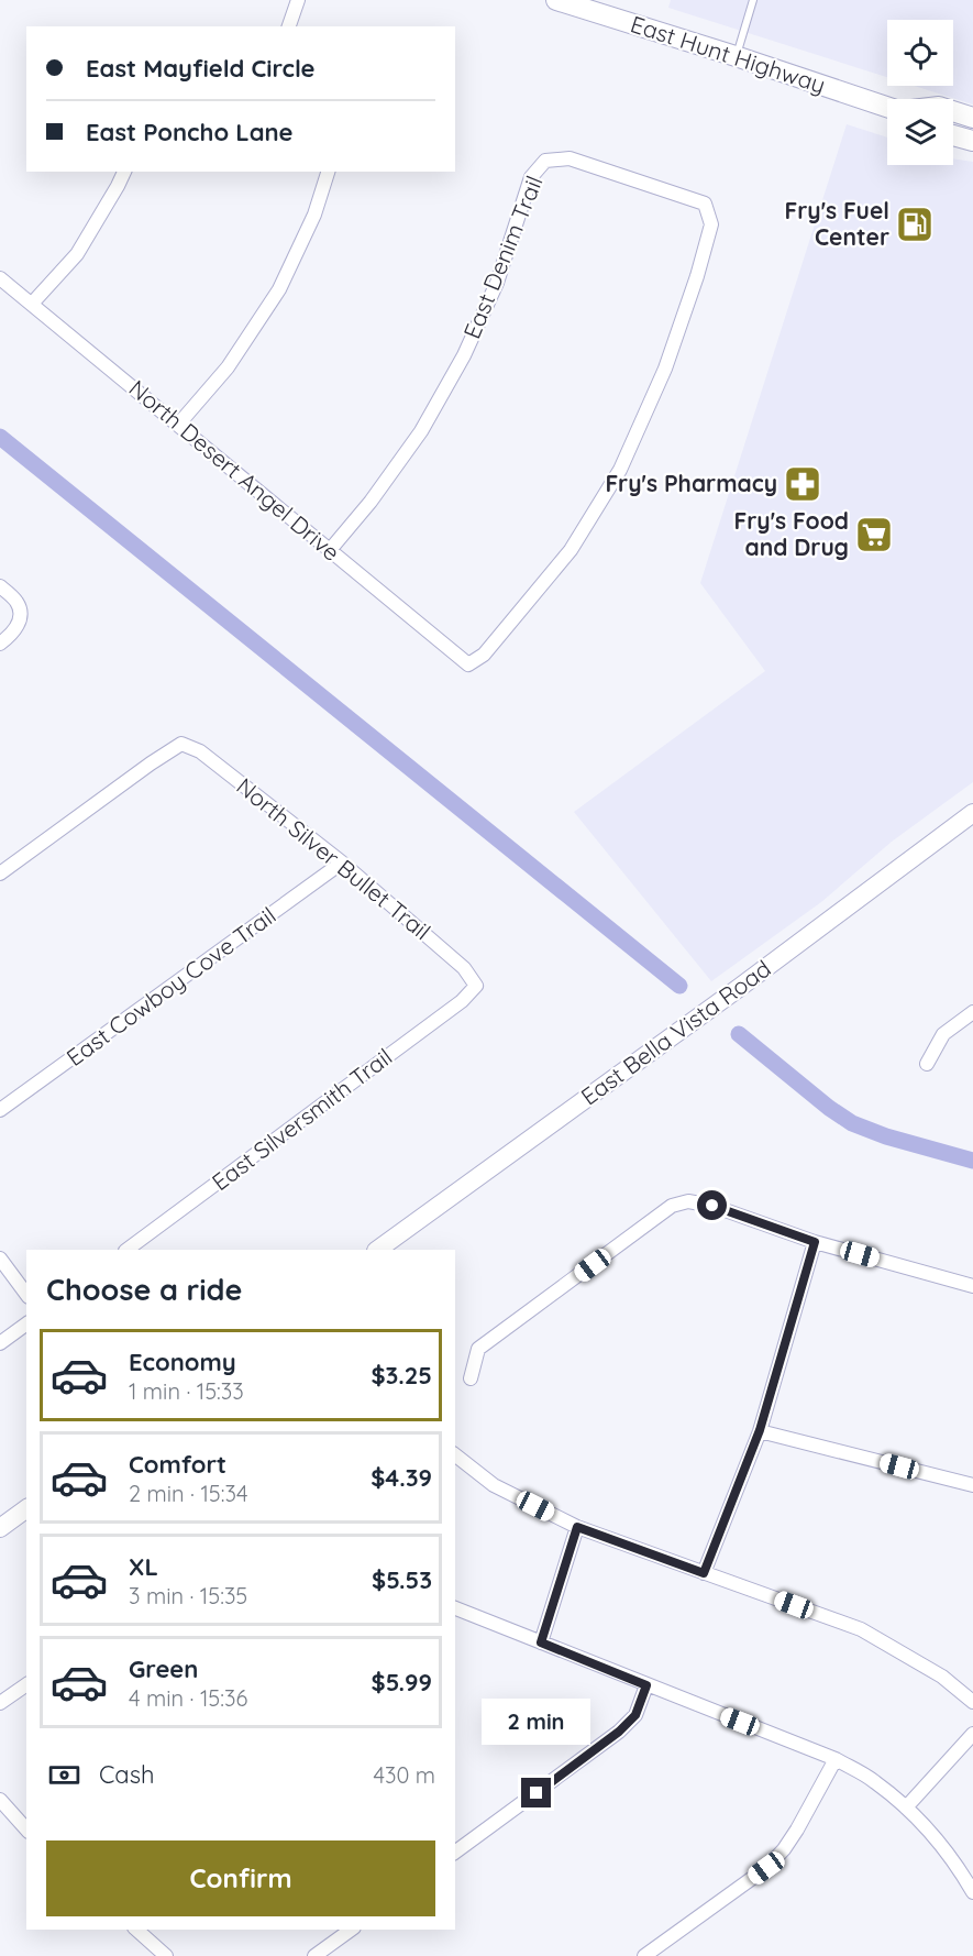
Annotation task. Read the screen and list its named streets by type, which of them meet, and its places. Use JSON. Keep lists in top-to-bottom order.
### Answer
{
  "streets": {
    "main road": ["East Hunt Highway"],
    "street": [
      "East Denim Trail",
      "North Desert Angel Drive",
      "North Silver Bullet Trail",
      "East Cowboy Cove Trail",
      "East Bella Vista Road",
      "East Silversmith Trail"
    ]
  },
  "crossings": [
    ["East Denim Trail", "North Desert Angel Drive"],
    ["North Silver Bullet Trail", "East Cowboy Cove Trail"],
    ["North Silver Bullet Trail", "East Silversmith Trail"]
  ],
  "places": {
    "fuel station": ["Fry's Fuel Center"],
    "pharmacy": ["Fry's Pharmacy"],
    "supermarket": ["Fry's Food and Drug"]
  },
  "page": {
    "banner": ["East Mayfield Circle", "East Poncho Lane"],
    "heading": "Choose a ride",
    "list": [
      {
        "name": "Economy",
        "note": "1 min · 15:33",
        "value": "$3.25"
      },
      {
        "name": "Comfort",
        "note": "2 min · 15:34",
        "value": "$4.39"
      },
      {
        "name": "XL",
        "note": "3 min · 15:35",
        "value": "$5.53"
      },
      {
        "name": "Green",
        "note": "4 min · 15:36",
        "value": "$5.99"
      }
    ],
    "bubble": "2 min",
    "pay": ["Cash", "430 m"],
    "buttons": "Confirm"
  }
}
